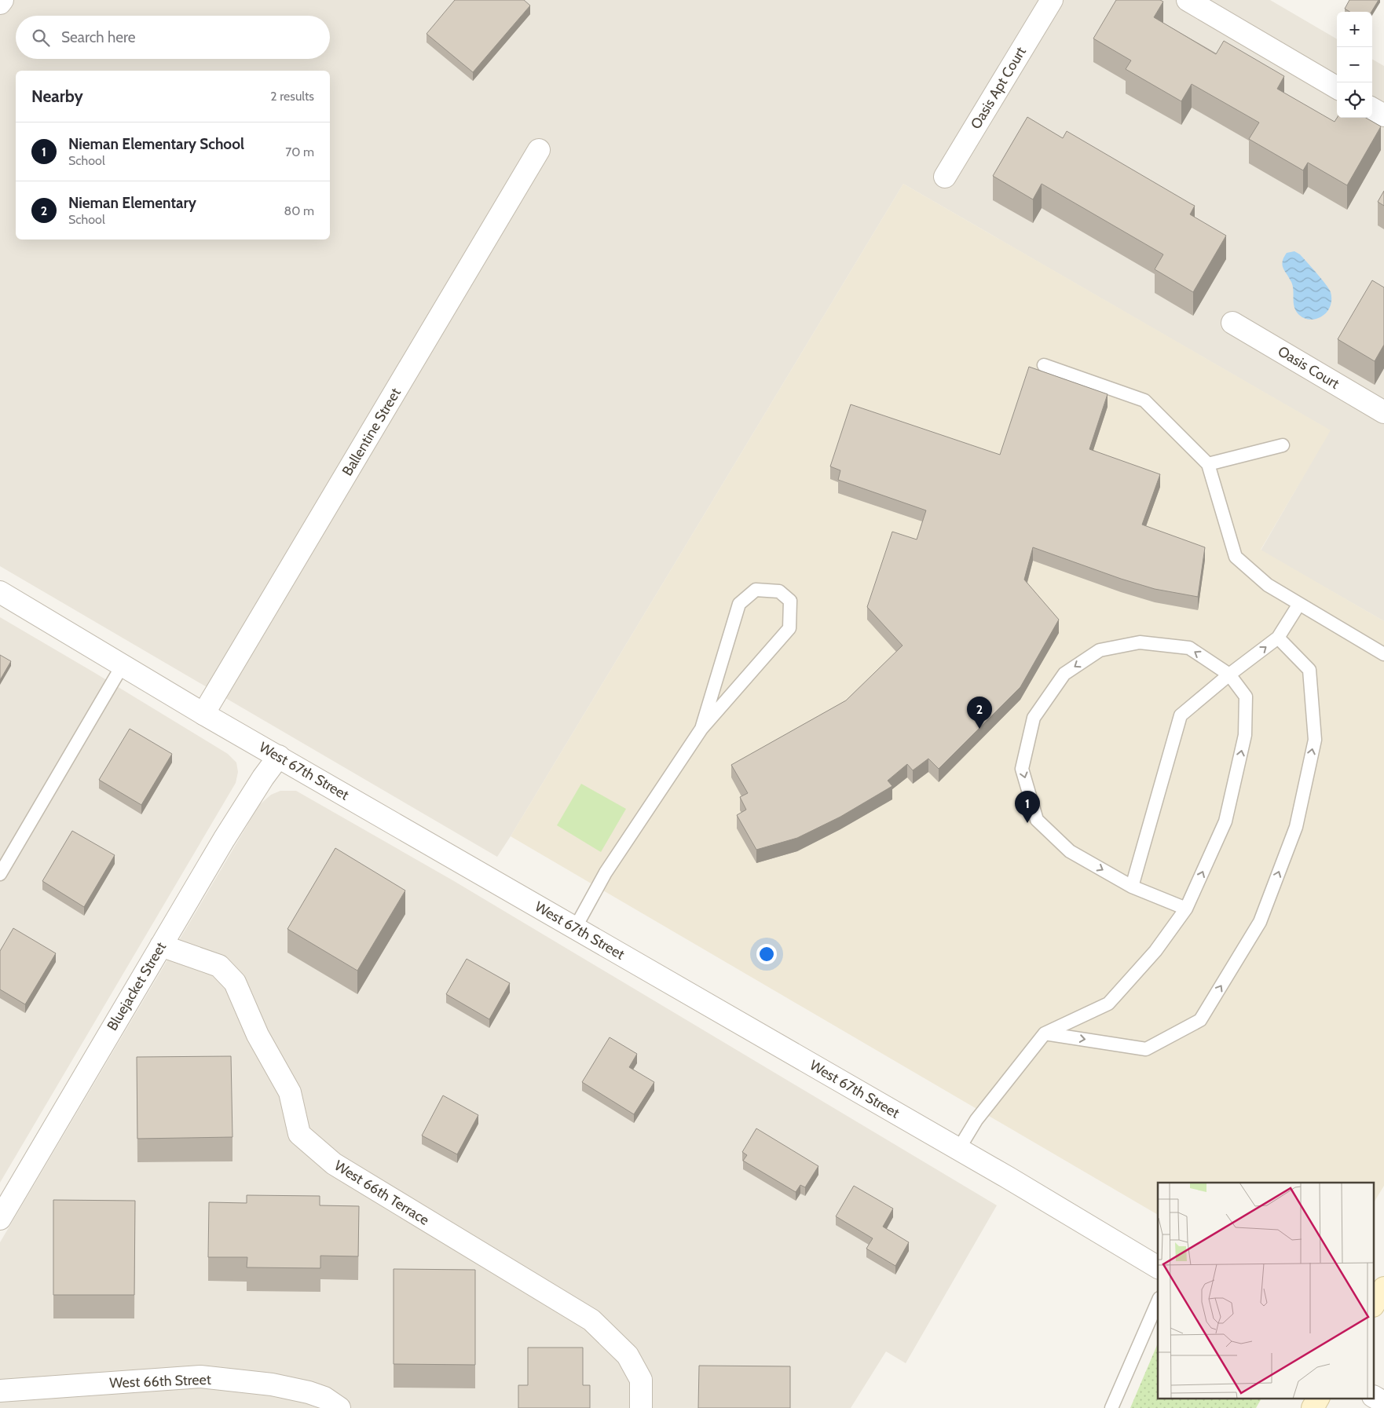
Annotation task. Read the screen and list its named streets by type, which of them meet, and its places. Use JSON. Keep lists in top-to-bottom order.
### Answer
{
  "streets": {
    "street": [
      "Oasis Apt Court",
      "Oasis Court",
      "Ballentine Street",
      "West 67th Street",
      "Bluejacket Street",
      "West 66th Terrace",
      "West 66th Street"
    ]
  },
  "crossings": [
    ["Ballentine Street", "West 67th Street"],
    ["West 67th Street", "Bluejacket Street"],
    ["Bluejacket Street", "West 66th Terrace"]
  ],
  "page": {
    "map_buttons": ["+", "−"],
    "search": "Search here",
    "heading": ["Nearby", "2 results"],
    "list": [
      {
        "mark": "1",
        "name": "Nieman Elementary School",
        "note": "School",
        "value": "70 m"
      },
      {
        "mark": "2",
        "name": "Nieman Elementary",
        "note": "School",
        "value": "80 m"
      }
    ],
    "pins": ["2", "1"]
  }
}
